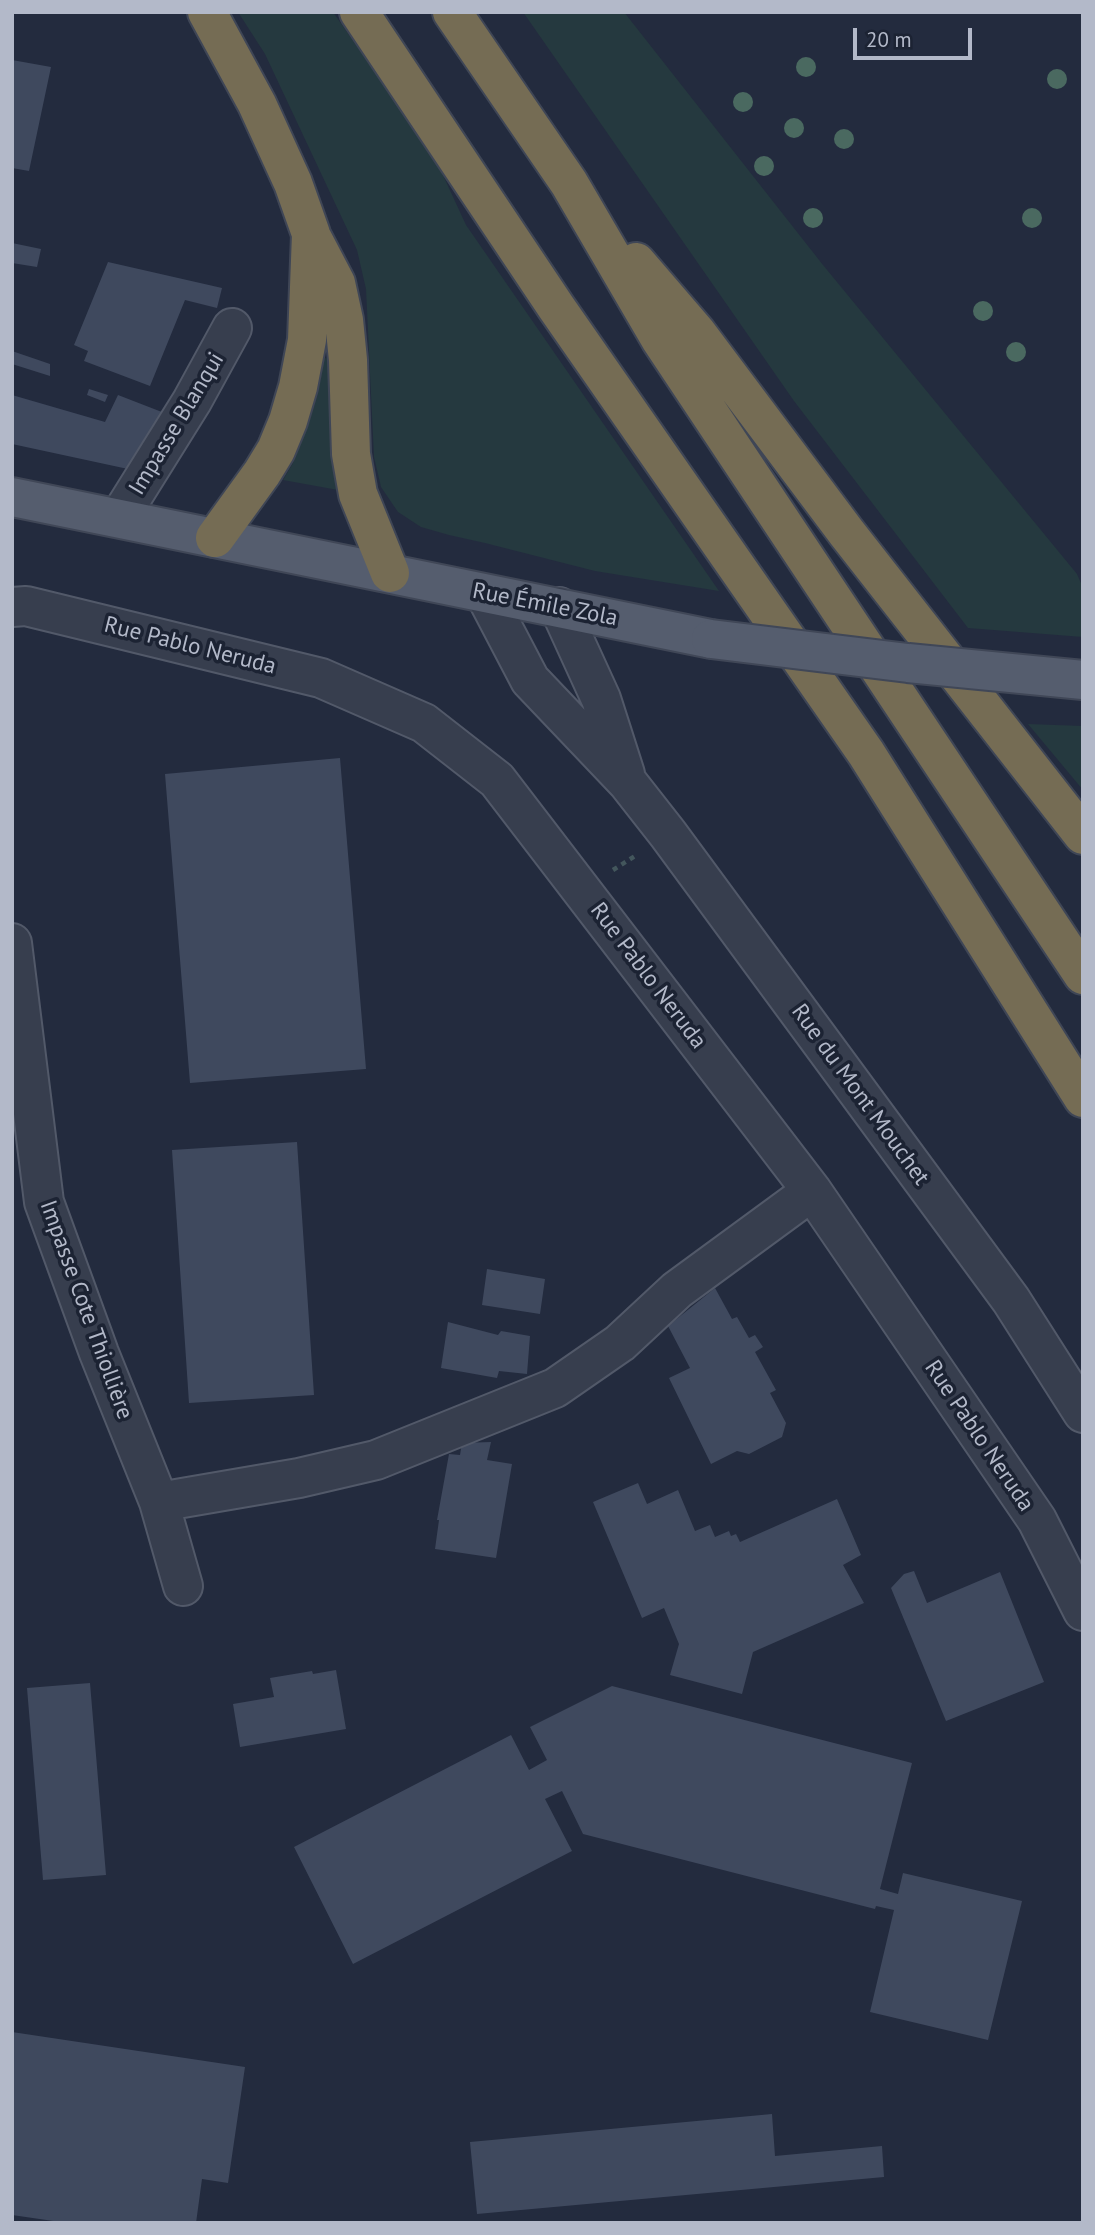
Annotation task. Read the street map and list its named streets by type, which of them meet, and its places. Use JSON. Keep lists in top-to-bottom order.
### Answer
{
  "streets": {
    "main road": ["Rue Émile Zola"],
    "street": [
      "Impasse Blanqui",
      "Rue Pablo Neruda",
      "Rue du Mont Mouchet",
      "Impasse Cote Thiollière"
    ]
  },
  "crossings": [
    ["Impasse Blanqui", "Rue Émile Zola"],
    ["Rue Émile Zola", "Rue du Mont Mouchet"]
  ],
  "scale_bar": "20 m"
}
